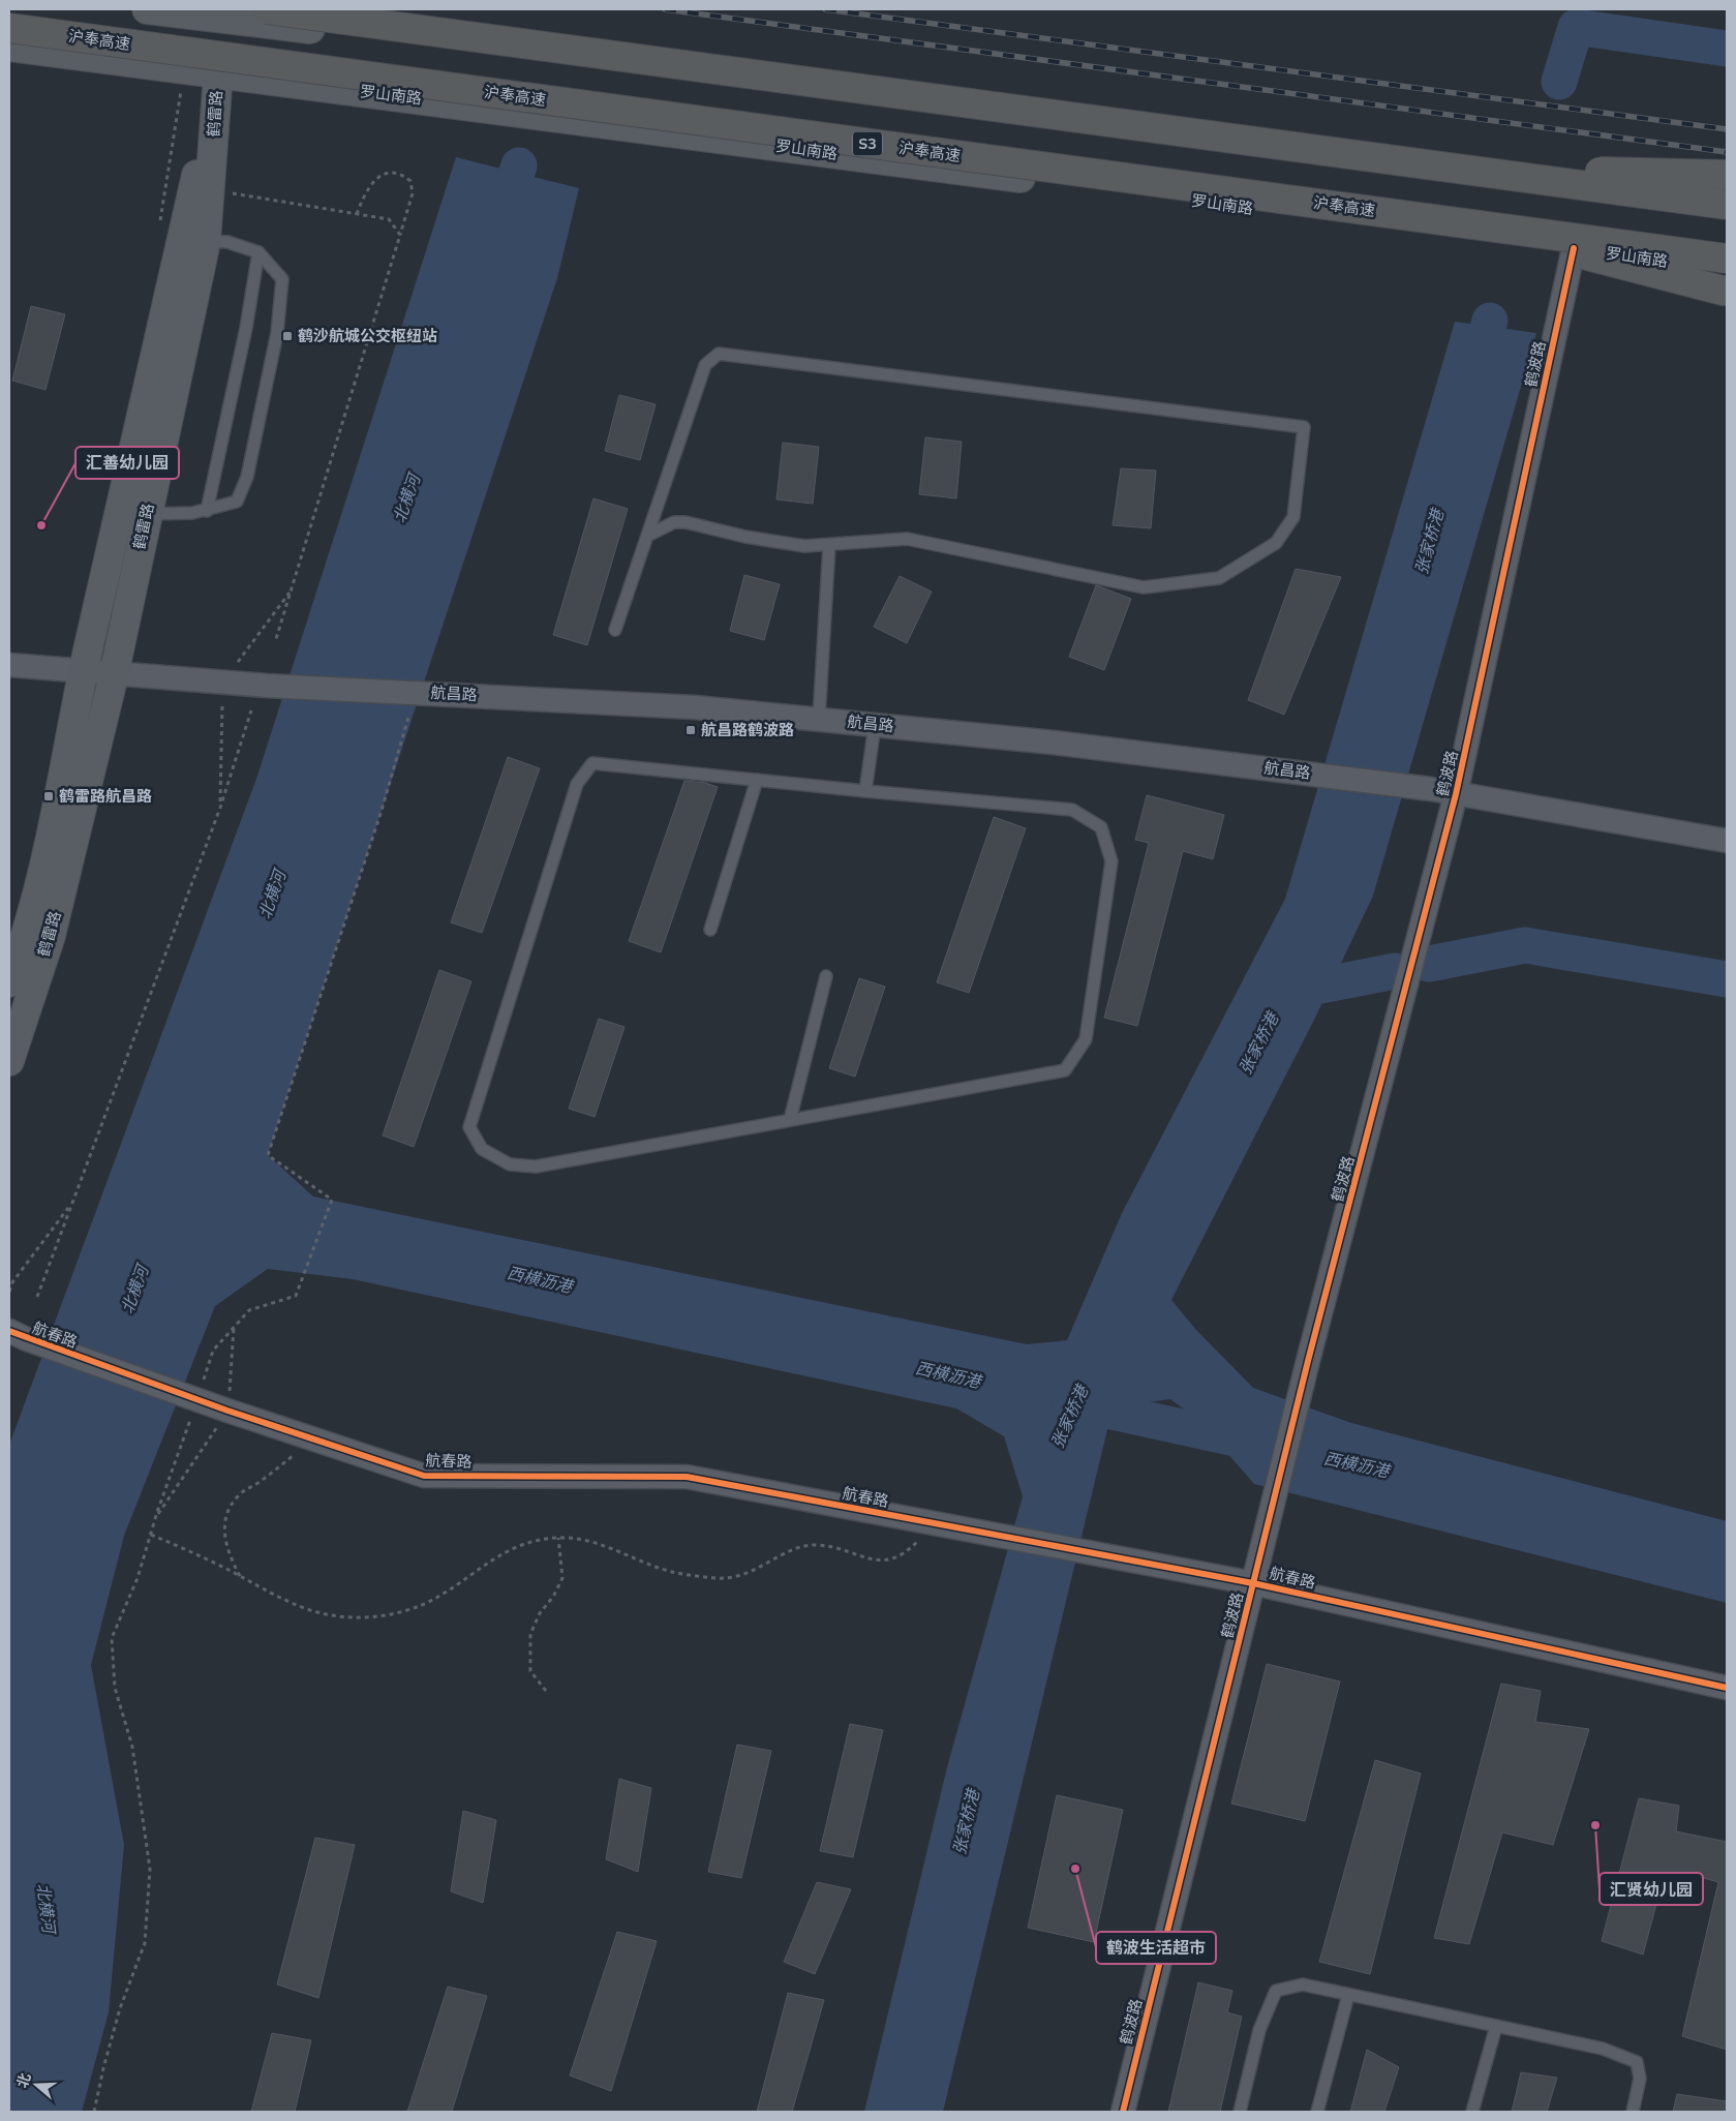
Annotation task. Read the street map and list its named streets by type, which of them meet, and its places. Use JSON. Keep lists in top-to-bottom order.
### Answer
{
  "streets": {
    "highway": ["沪奉高速", "S3"],
    "main road": ["罗山南路", "鹤雷路"],
    "street": ["鹤波路", "航昌路", "航春路"]
  },
  "crossings": [
    ["罗山南路", "鹤雷路"],
    ["罗山南路", "鹤波路"],
    ["鹤雷路", "航昌路"],
    ["鹤波路", "航昌路"],
    ["鹤波路", "航春路"]
  ],
  "water": ["北横河", "张家桥港", "西横沥港"],
  "places": {
    "transit": ["鹤沙航城公交枢纽站", "航昌路鹤波路", "鹤雷路航昌路"],
    "other": ["汇善幼儿园", "汇贤幼儿园", "鹤波生活超市"]
  },
  "north": "left"
}
